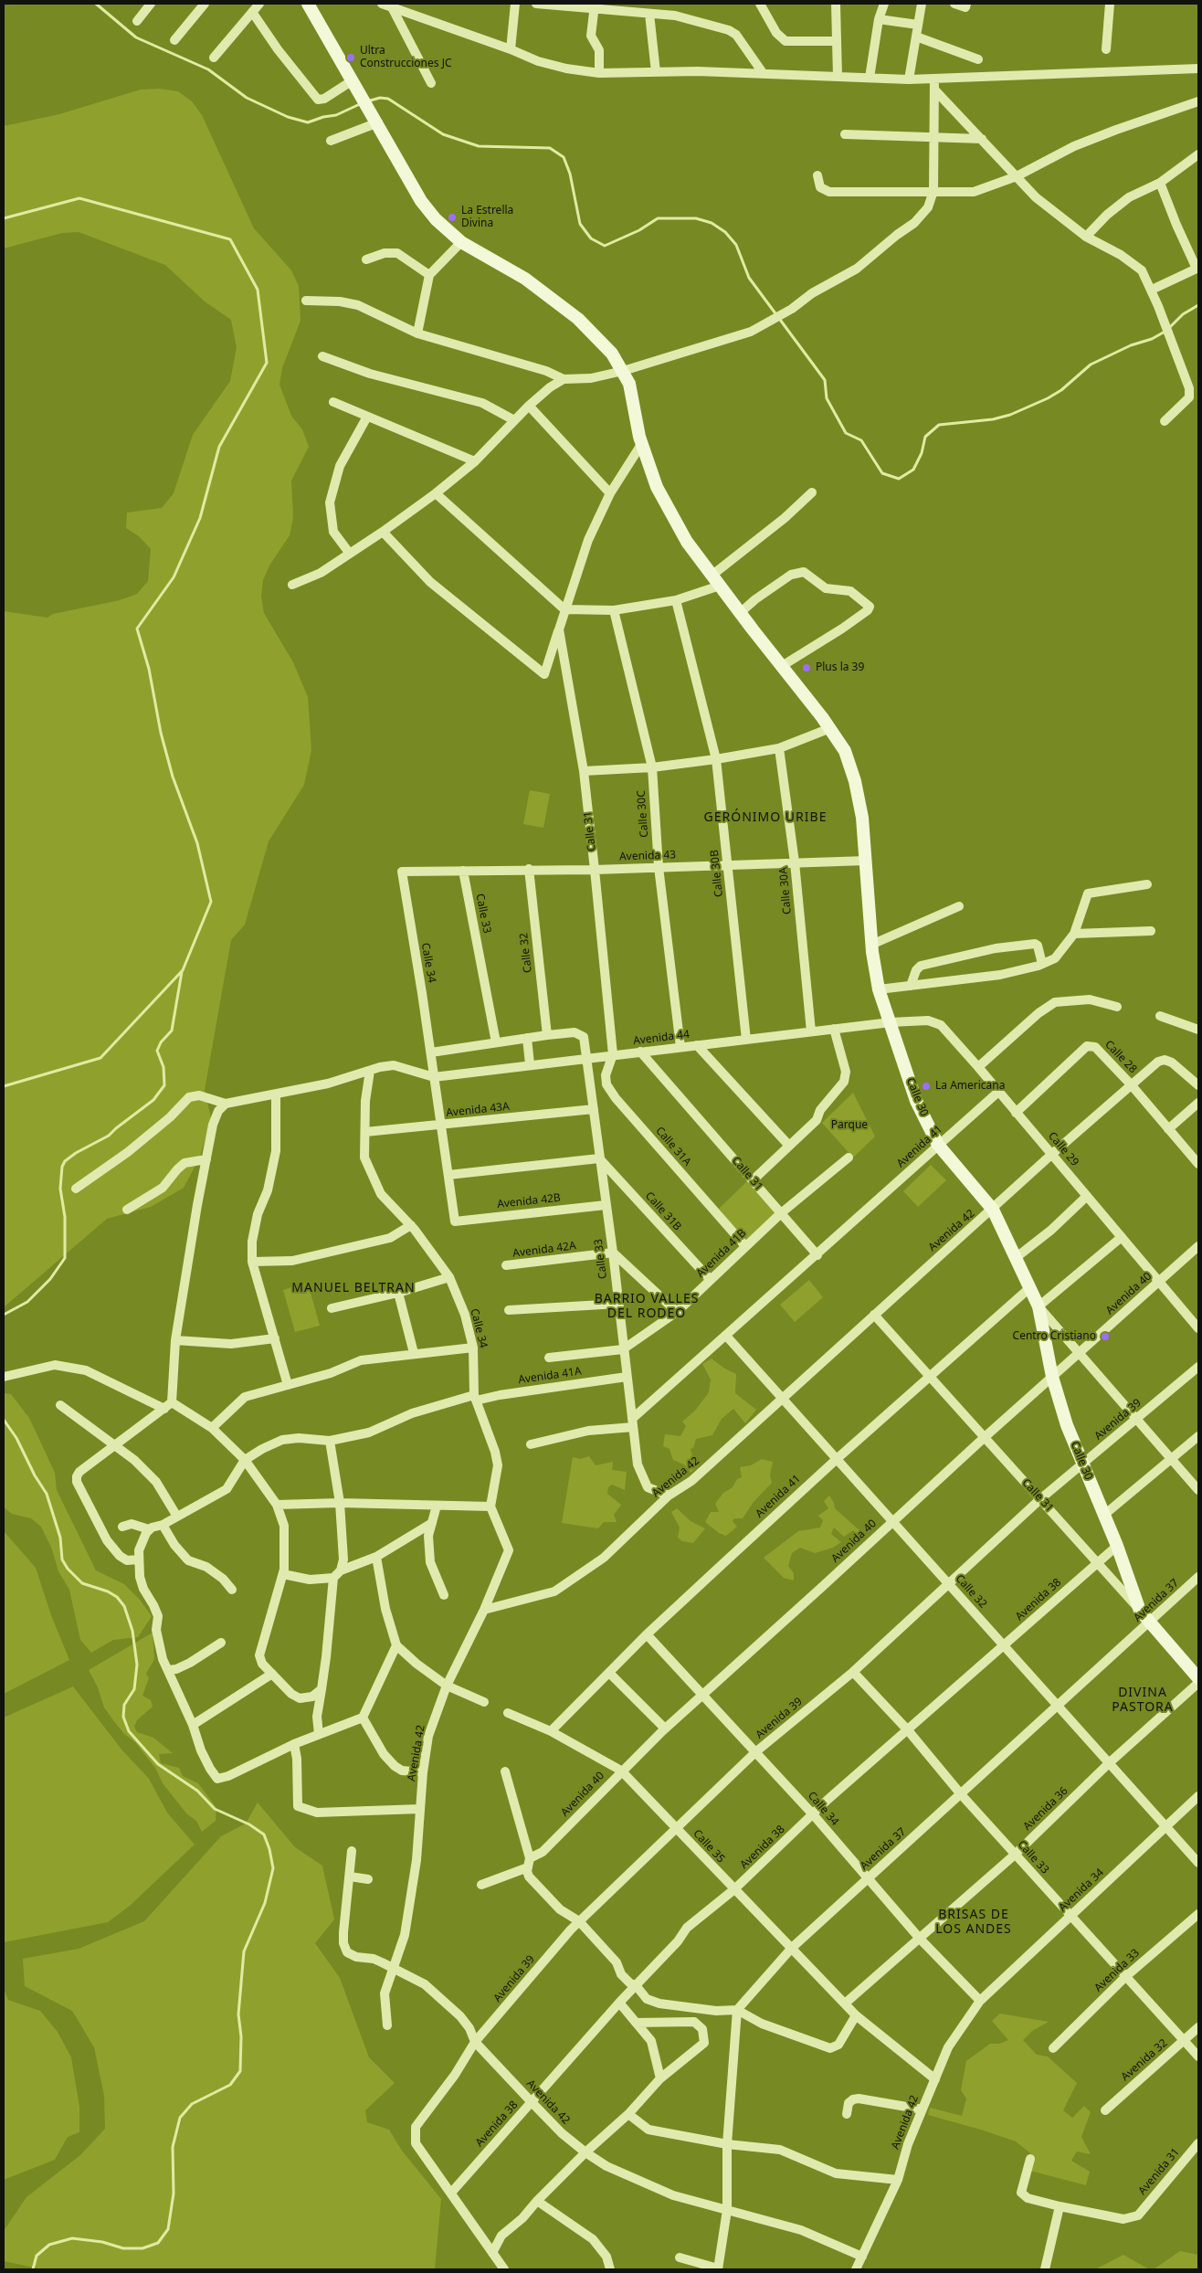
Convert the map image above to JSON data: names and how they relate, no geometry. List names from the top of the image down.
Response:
{
  "streets": {
    "main road": ["Calle 31", "Calle 30"],
    "street": [
      "Calle 30C",
      "Avenida 43",
      "Calle 30B",
      "Calle 30A",
      "Calle 33",
      "Calle 32",
      "Calle 34",
      "Avenida 44",
      "Calle 28",
      "Avenida 43A",
      "Calle 31A",
      "Avenida 41",
      "Calle 29",
      "Avenida 42B",
      "Calle 31B",
      "Avenida 42",
      "Avenida 42A",
      "Avenida 41B",
      "Avenida 40",
      "Avenida 41A",
      "Avenida 39",
      "Avenida 38",
      "Avenida 37",
      "Avenida 36",
      "Calle 35",
      "Avenida 34",
      "Avenida 33",
      "Avenida 32",
      "Avenida 31"
    ]
  },
  "crossings": [
    ["Calle 30C", "Avenida 43"],
    ["Calle 30C", "Avenida 44"],
    ["Calle 31", "Avenida 43"],
    ["Calle 31", "Avenida 44"],
    ["Calle 31", "Calle 30"],
    ["Calle 31", "Calle 31A"],
    ["Calle 31", "Avenida 41"],
    ["Calle 31", "Avenida 42"],
    ["Calle 31", "Avenida 41B"],
    ["Calle 31", "Avenida 40"],
    ["Calle 31", "Avenida 39"],
    ["Calle 31", "Avenida 38"],
    ["Calle 31", "Avenida 37"],
    ["Avenida 43", "Calle 30B"],
    ["Avenida 43", "Calle 30A"],
    ["Avenida 43", "Calle 33"],
    ["Avenida 43", "Calle 32"],
    ["Avenida 43", "Calle 34"],
    ["Avenida 43", "Calle 30"],
    ["Calle 30B", "Avenida 44"],
    ["Calle 30A", "Avenida 44"],
    ["Calle 33", "Calle 32"],
    ["Calle 33", "Avenida 44"],
    ["Calle 33", "Avenida 43A"],
    ["Calle 33", "Avenida 41"],
    ["Calle 33", "Avenida 42B"],
    ["Calle 33", "Calle 31B"],
    ["Calle 33", "Avenida 42"],
    ["Calle 33", "Avenida 42A"],
    ["Calle 33", "Avenida 41B"],
    ["Calle 33", "Avenida 41A"],
    ["Calle 33", "Avenida 39"],
    ["Calle 33", "Avenida 38"],
    ["Calle 33", "Avenida 37"],
    ["Calle 33", "Avenida 36"],
    ["Calle 33", "Avenida 34"],
    ["Calle 33", "Avenida 33"],
    ["Calle 33", "Avenida 32"],
    ["Calle 32", "Avenida 41"],
    ["Calle 32", "Avenida 42"],
    ["Calle 32", "Avenida 40"],
    ["Calle 32", "Avenida 39"],
    ["Calle 32", "Avenida 38"],
    ["Calle 32", "Avenida 37"],
    ["Calle 32", "Avenida 36"],
    ["Calle 32", "Avenida 34"],
    ["Calle 34", "Avenida 44"],
    ["Calle 34", "Avenida 43A"],
    ["Calle 34", "Avenida 41"],
    ["Calle 34", "Avenida 42B"],
    ["Calle 34", "Avenida 42"],
    ["Calle 34", "Avenida 40"],
    ["Calle 34", "Avenida 41A"],
    ["Calle 34", "Avenida 39"],
    ["Calle 34", "Avenida 38"],
    ["Calle 34", "Avenida 37"],
    ["Calle 34", "Avenida 36"],
    ["Calle 34", "Avenida 34"],
    ["Avenida 44", "Calle 30"],
    ["Avenida 44", "Calle 31A"],
    ["Avenida 44", "Calle 29"],
    ["Calle 28", "Calle 29"],
    ["Calle 30", "Avenida 41"],
    ["Calle 30", "Calle 29"],
    ["Calle 30", "Avenida 42"],
    ["Calle 30", "Avenida 40"],
    ["Calle 30", "Avenida 39"],
    ["Calle 30", "Avenida 38"],
    ["Calle 31A", "Avenida 41B"],
    ["Avenida 41", "Calle 29"],
    ["Avenida 41", "Calle 35"],
    ["Calle 29", "Avenida 40"],
    ["Calle 31B", "Avenida 41B"],
    ["Avenida 42", "Avenida 39"],
    ["Avenida 42", "Avenida 38"],
    ["Avenida 42", "Calle 35"],
    ["Avenida 42", "Avenida 34"],
    ["Avenida 40", "Calle 35"],
    ["Avenida 39", "Avenida 38"],
    ["Avenida 39", "Calle 35"],
    ["Avenida 38", "Calle 35"],
    ["Avenida 37", "Calle 35"],
    ["Avenida 36", "Calle 35"]
  ],
  "districts": [
    "GERÓNIMO URIBE",
    "MANUEL BELTRAN",
    "BARRIO VALLES DEL RODEO",
    "DIVINA PASTORA",
    "BRISAS DE LOS ANDES"
  ],
  "parks": ["Parque"],
  "places": [
    "Ultra Construcciones JC",
    "La Estrella Divina",
    "Plus la 39",
    "La Americana",
    "Centro Cristiano"
  ]
}
